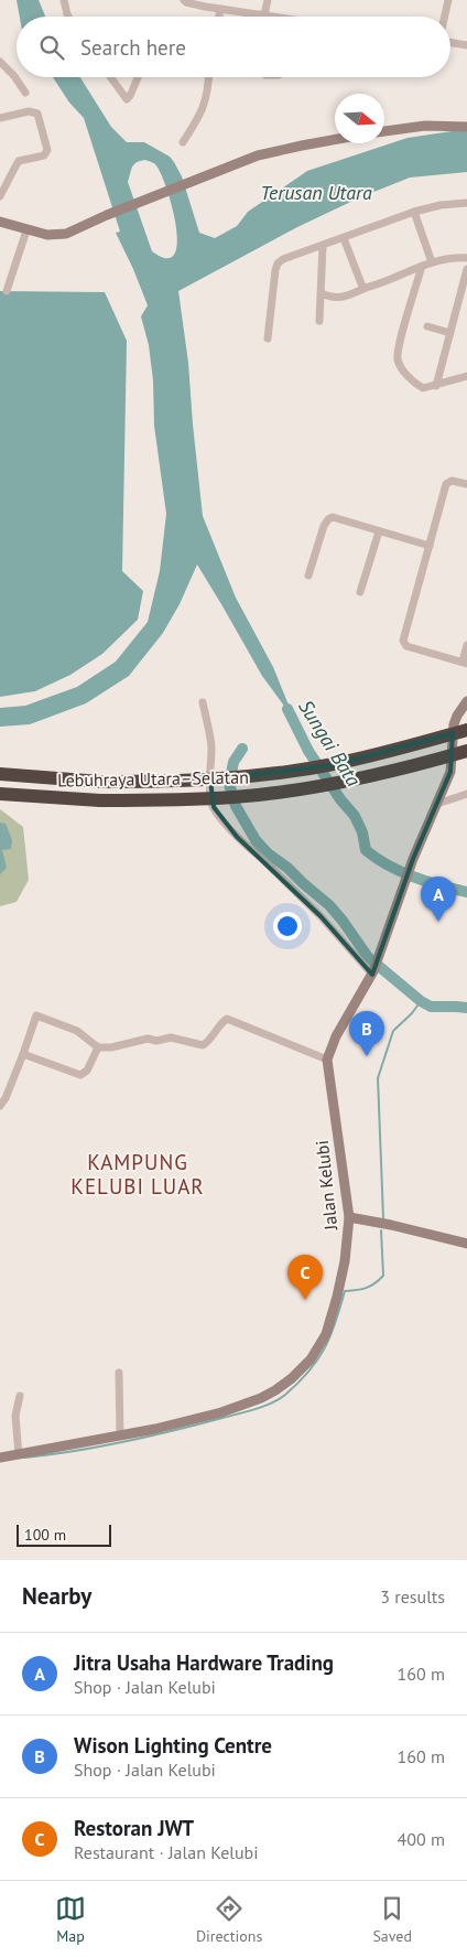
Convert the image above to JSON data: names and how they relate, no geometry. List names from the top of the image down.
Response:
{
  "streets": {
    "highway": ["Lebuhraya Utara–Selatan"],
    "main road": ["Jalan Kelubi"]
  },
  "districts": ["KAMPUNG KELUBI LUAR"],
  "water": ["Terusan Utara", "Sungai Bata"],
  "scale_bar": "100 m",
  "north": "right",
  "page": {
    "search": "Search here",
    "pins": ["A", "B", "C"],
    "scale": "100 m",
    "heading": ["Nearby", "3 results"],
    "list": [
      {
        "mark": "A",
        "name": "Jitra Usaha Hardware Trading",
        "note": "Shop · Jalan Kelubi",
        "value": "160 m"
      },
      {
        "mark": "B",
        "name": "Wison Lighting Centre",
        "note": "Shop · Jalan Kelubi",
        "value": "160 m"
      },
      {
        "mark": "C",
        "name": "Restoran JWT",
        "note": "Restaurant · Jalan Kelubi",
        "value": "400 m"
      }
    ],
    "nav": ["Map", "Directions", "Saved"]
  }
}
